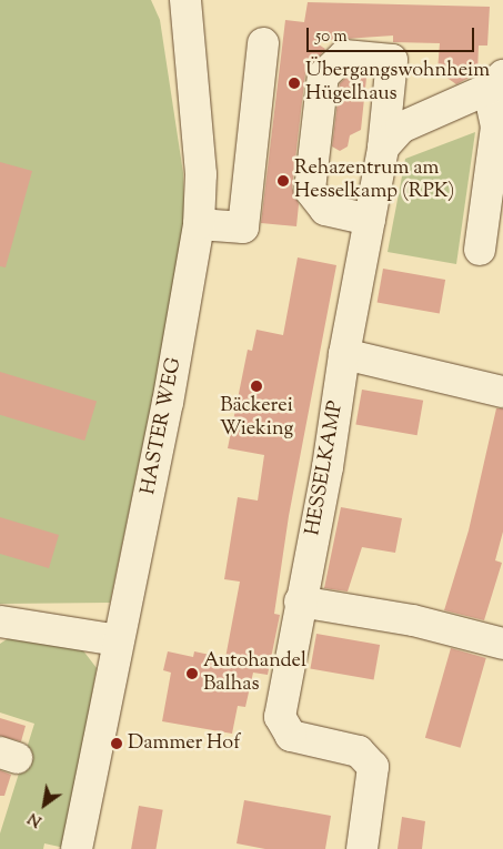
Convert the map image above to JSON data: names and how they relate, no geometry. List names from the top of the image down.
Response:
{
  "streets": {
    "street": ["HASTER WEG", "HESSELKAMP"]
  },
  "places": [
    "Übergangswohnheim Hügelhaus",
    "Rehazentrum am Hesselkamp (RPK)",
    "Bäckerei Wieking",
    "Autohandel Balhas",
    "Dammer Hof"
  ],
  "scale_bar": "50 m",
  "north": "bottom left"
}
